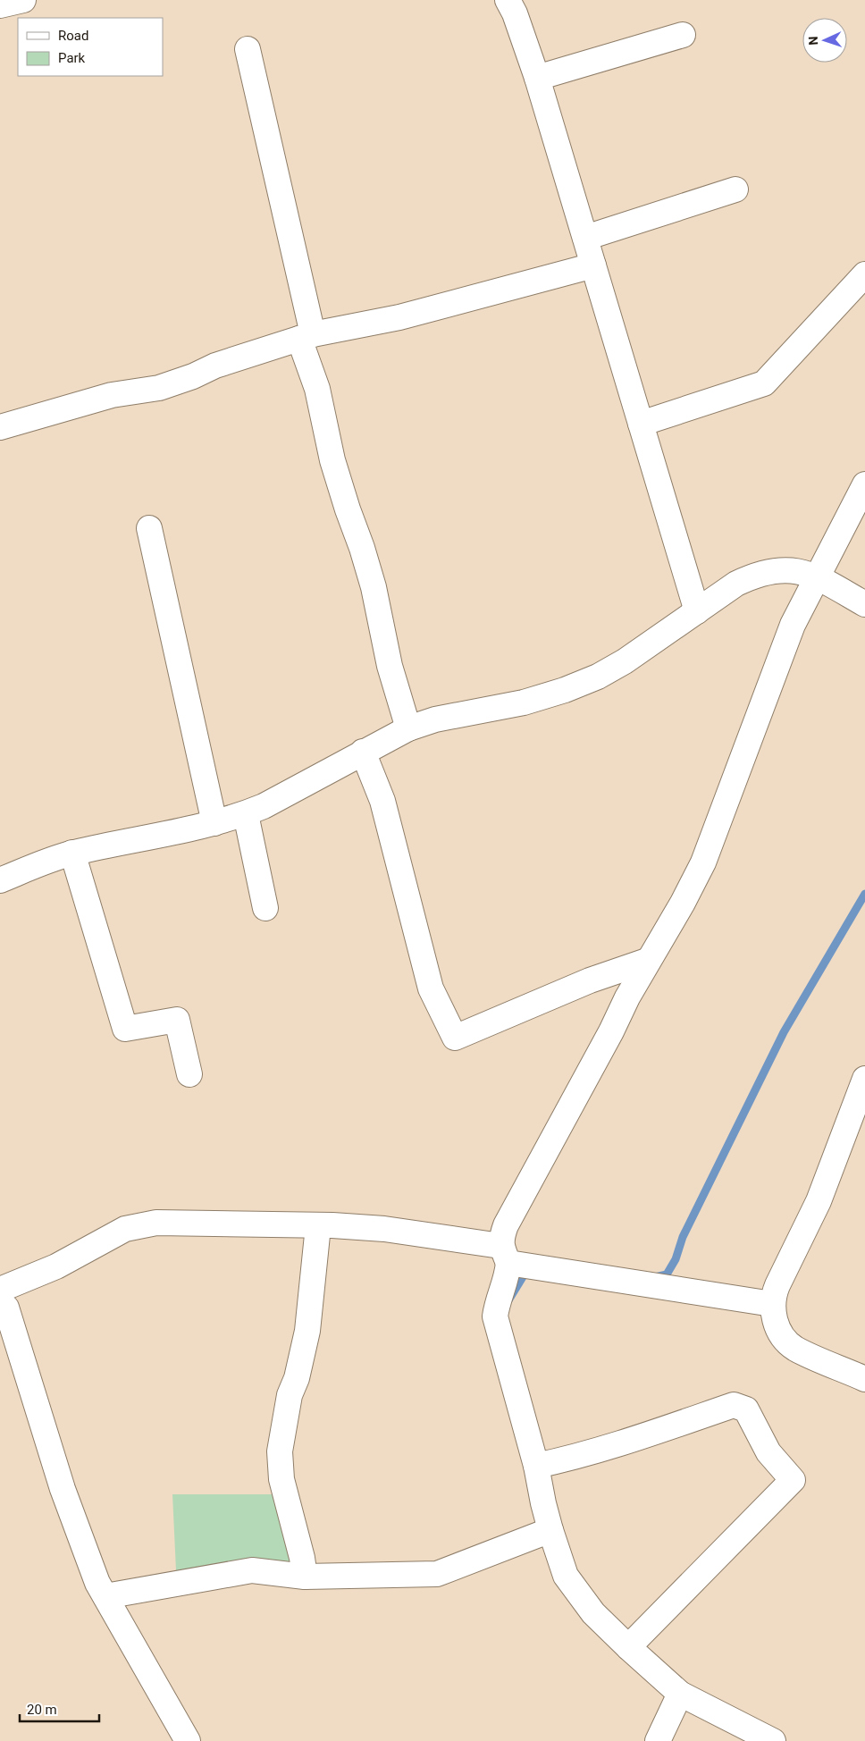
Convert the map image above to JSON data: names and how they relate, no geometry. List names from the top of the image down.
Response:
{
  "legend": ["Road", "Park"],
  "scale_bar": "20 m",
  "north": "left"
}
